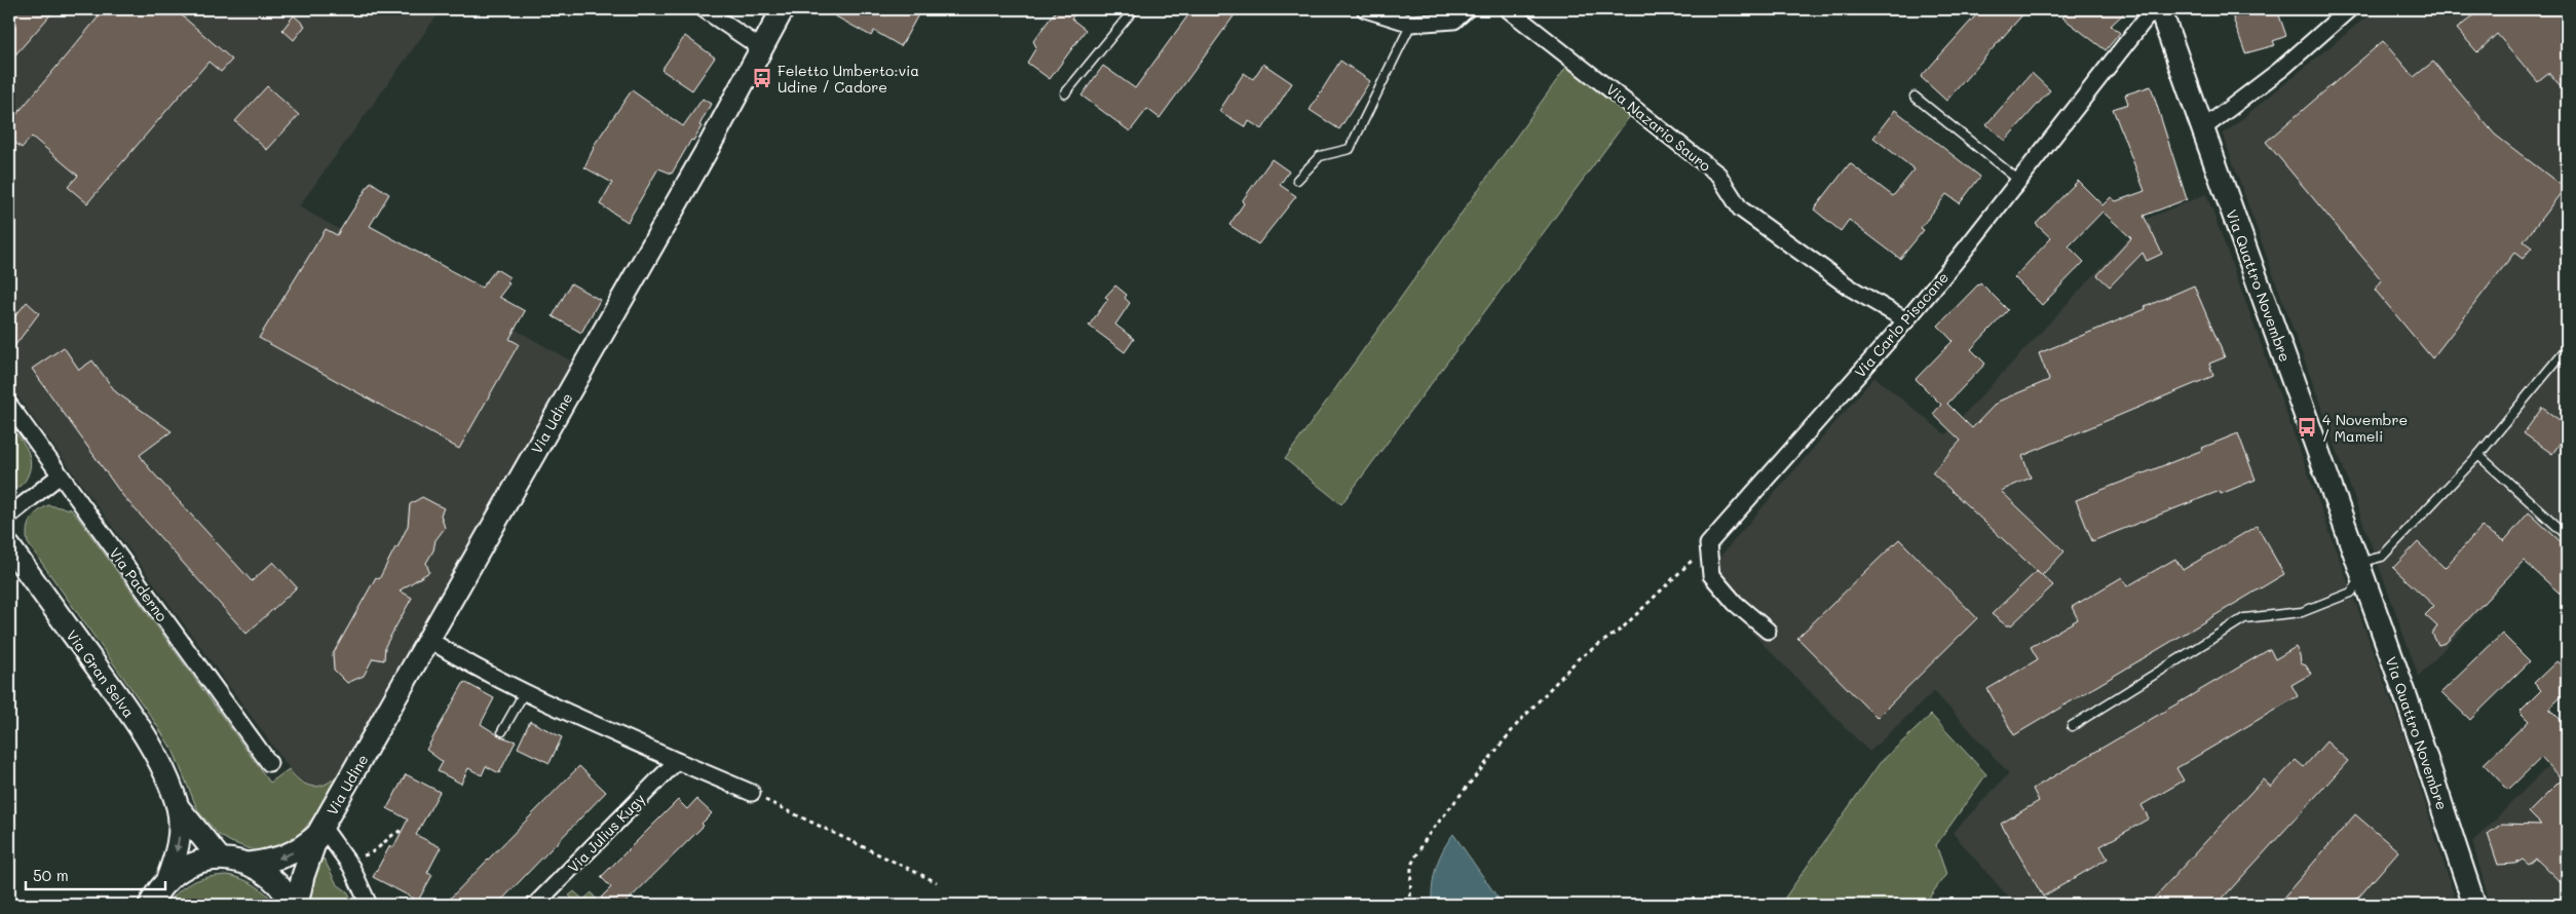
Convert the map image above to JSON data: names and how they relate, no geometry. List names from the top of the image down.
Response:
{
  "streets": {
    "street": [
      "Via Nazario Sauro",
      "Via Quattro Novembre",
      "Via Carlo Pisacane",
      "Via Udine",
      "Via Paderno",
      "Via Gran Selva",
      "Via Julius Kugy"
    ]
  },
  "crossings": [
    ["Via Nazario Sauro", "Via Carlo Pisacane"]
  ],
  "places": {
    "bus stop": ["Feletto Umberto:via Udine / Cadore", "4 Novembre / Mameli"]
  },
  "scale_bar": "50 m"
}
